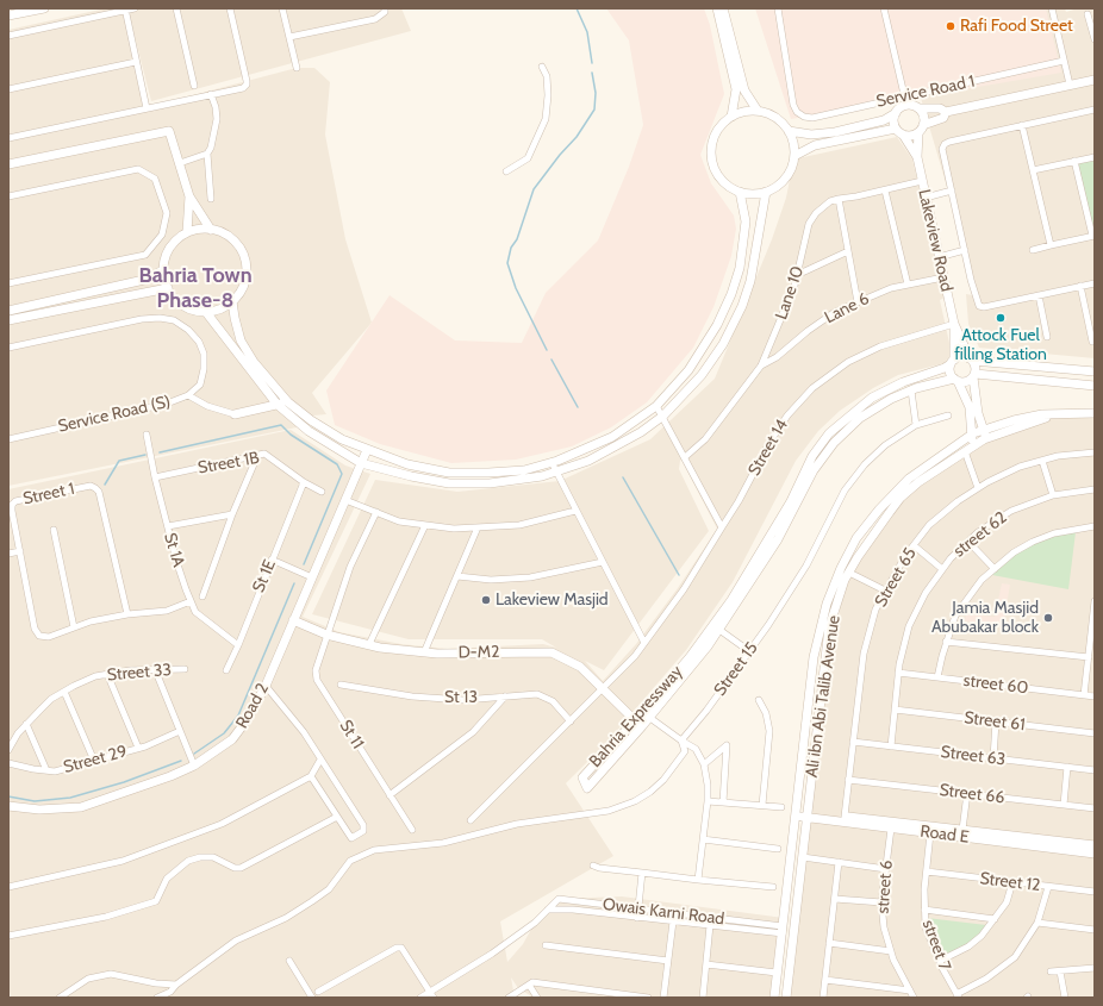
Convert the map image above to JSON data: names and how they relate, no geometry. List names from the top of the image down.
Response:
{
  "streets": {
    "main road": [
      "Lakeview Road",
      "D-M2",
      "Ali ibn Abi Talib Avenue",
      "Road 2",
      "Bahria Expressway",
      "Road E"
    ],
    "street": [
      "Service Road 1",
      "Lane 10",
      "Lane 6",
      "Service Road (S)",
      "Street 14",
      "Street 1B",
      "Street 1",
      "street 62",
      "St 1A",
      "St 1E",
      "Street 65",
      "Street 15",
      "Street 33",
      "street 60",
      "St 13",
      "Street 61",
      "St 11",
      "Street 63",
      "Street 29",
      "Street 66",
      "Street 12",
      "street 6",
      "Owais Karni Road",
      "street 7"
    ]
  },
  "crossings": [
    ["Lakeview Road", "Lane 10"],
    ["Lakeview Road", "Lane 6"],
    ["Lakeview Road", "Street 14"],
    ["Lane 10", "Lane 6"],
    ["Street 14", "D-M2"],
    ["Street 14", "St 13"],
    ["Street 1B", "St 1A"],
    ["Street 1B", "St 1E"],
    ["Street 1", "St 1A"],
    ["street 62", "street 60"],
    ["street 62", "Street 61"],
    ["street 62", "Street 63"],
    ["St 1A", "St 1E"],
    ["Street 65", "Street 63"],
    ["Street 65", "Street 66"],
    ["Street 65", "Road E"],
    ["D-M2", "Road 2"],
    ["D-M2", "Bahria Expressway"],
    ["D-M2", "St 11"],
    ["Ali ibn Abi Talib Avenue", "Road E"],
    ["Ali ibn Abi Talib Avenue", "Owais Karni Road"],
    ["Road E", "street 6"],
    ["Road E", "street 7"],
    ["Street 12", "street 7"]
  ],
  "districts": ["Bahria Town Phase-8"],
  "places": [
    "Rafi Food Street",
    "Attock Fuel filling Station",
    "Lakeview Masjid",
    "Jamia Masjid Abubakar block"
  ]
}
